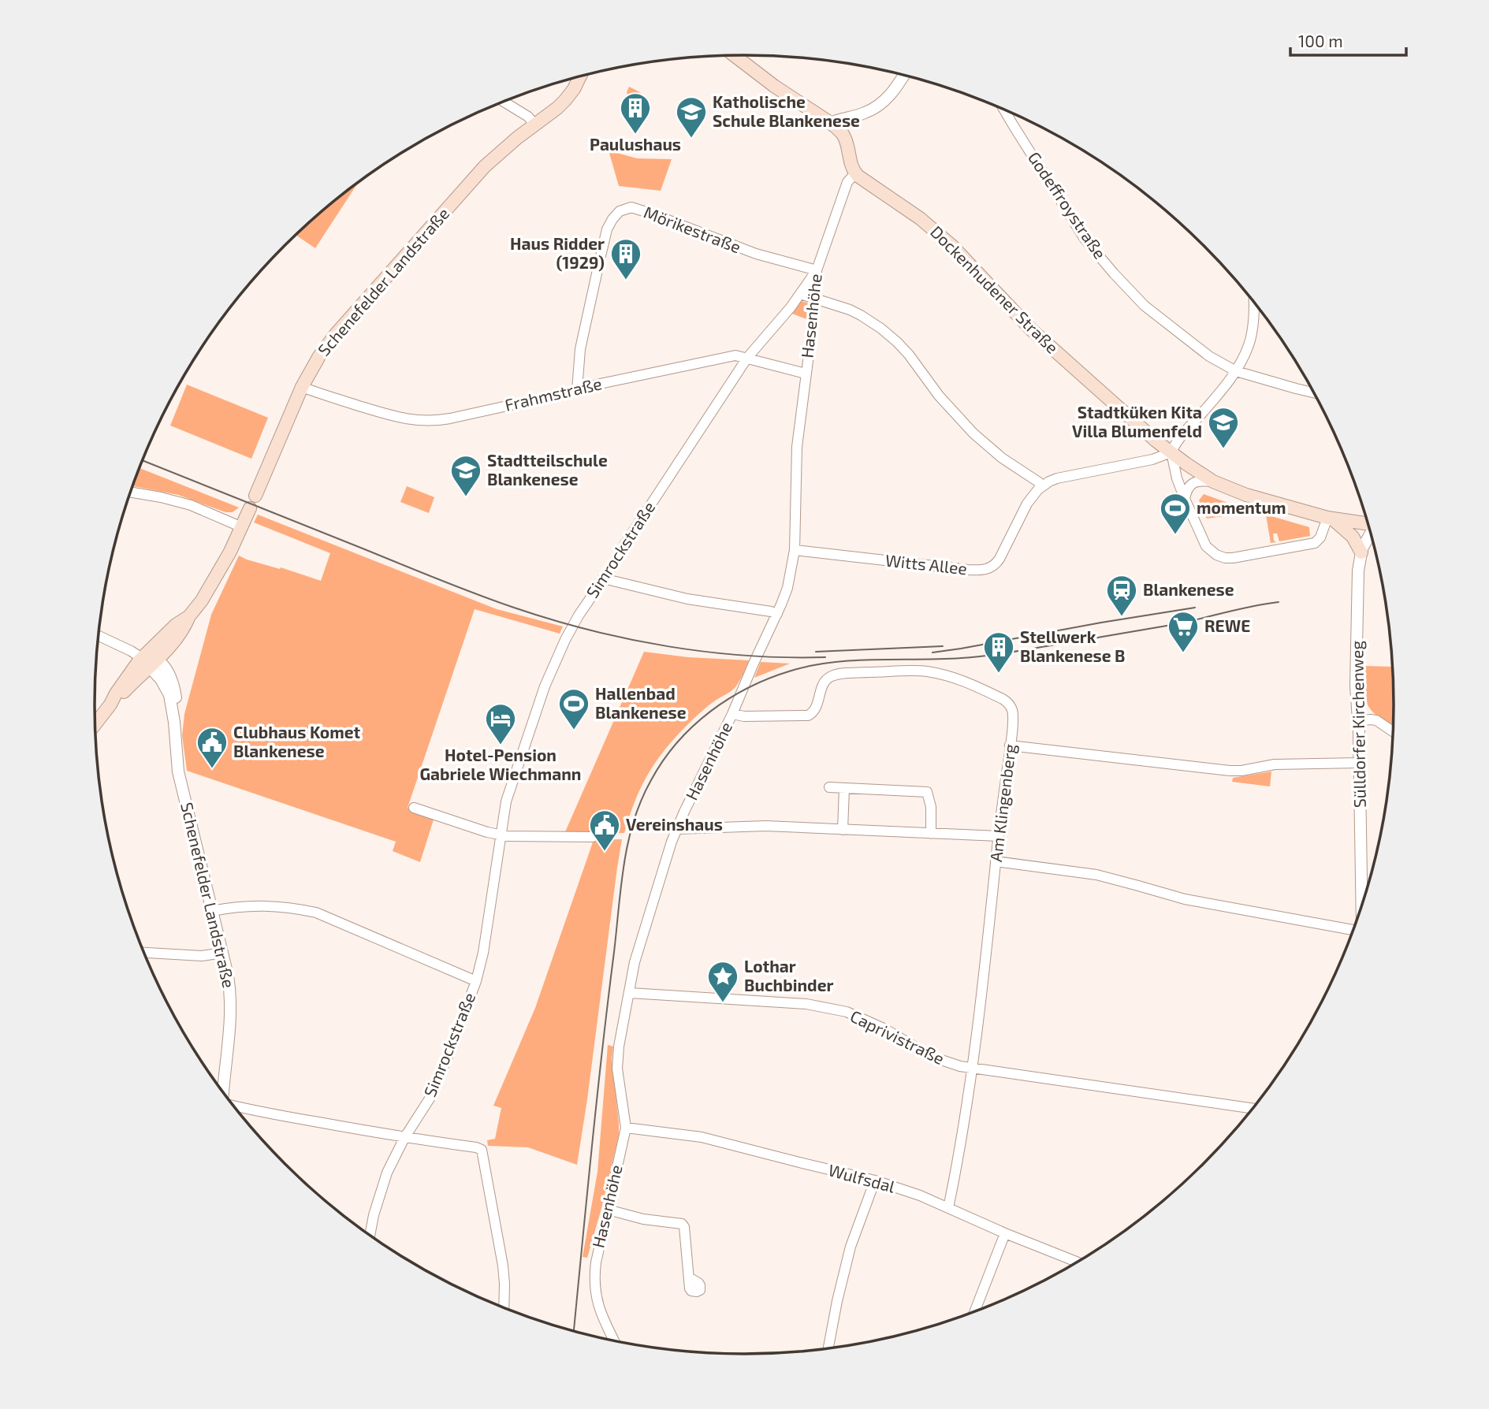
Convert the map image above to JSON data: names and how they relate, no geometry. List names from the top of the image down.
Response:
{
  "streets": {
    "main road": ["Schenefelder Landstraße", "Dockenhudener Straße"],
    "street": [
      "Godeffroystraße",
      "Mörikestraße",
      "Hasenhöhe",
      "Frahmstraße",
      "Simrockstraße",
      "Witts Allee",
      "Sülldorfer Kirchenweg",
      "Am Klingenberg",
      "Caprivistraße",
      "Wulfsdal"
    ]
  },
  "crossings": [
    ["Mörikestraße", "Hasenhöhe"],
    ["Mörikestraße", "Frahmstraße"],
    ["Mörikestraße", "Simrockstraße"],
    ["Schenefelder Landstraße", "Frahmstraße"],
    ["Dockenhudener Straße", "Hasenhöhe"],
    ["Hasenhöhe", "Frahmstraße"],
    ["Hasenhöhe", "Simrockstraße"],
    ["Hasenhöhe", "Witts Allee"],
    ["Hasenhöhe", "Am Klingenberg"],
    ["Hasenhöhe", "Caprivistraße"],
    ["Hasenhöhe", "Wulfsdal"],
    ["Frahmstraße", "Simrockstraße"],
    ["Am Klingenberg", "Caprivistraße"],
    ["Am Klingenberg", "Wulfsdal"]
  ],
  "places": {
    "building": ["Paulushaus", "Haus Ridder (1929)", "Stellwerk Blankenese B"],
    "school or university": ["Katholische Schule Blankenese", "Stadtküken Kita Villa Blumenfeld", "Stadtteilschule Blankenese"],
    "sports": ["momentum", "Hallenbad Blankenese"],
    "station": ["Blankenese"],
    "supermarket": ["REWE"],
    "hotel": ["Hotel-Pension Gabriele Wiechmann"],
    "public building": ["Clubhaus Komet Blankenese", "Vereinshaus"],
    "place": ["Lothar Buchbinder"]
  },
  "scale_bar": "100 m"
}
